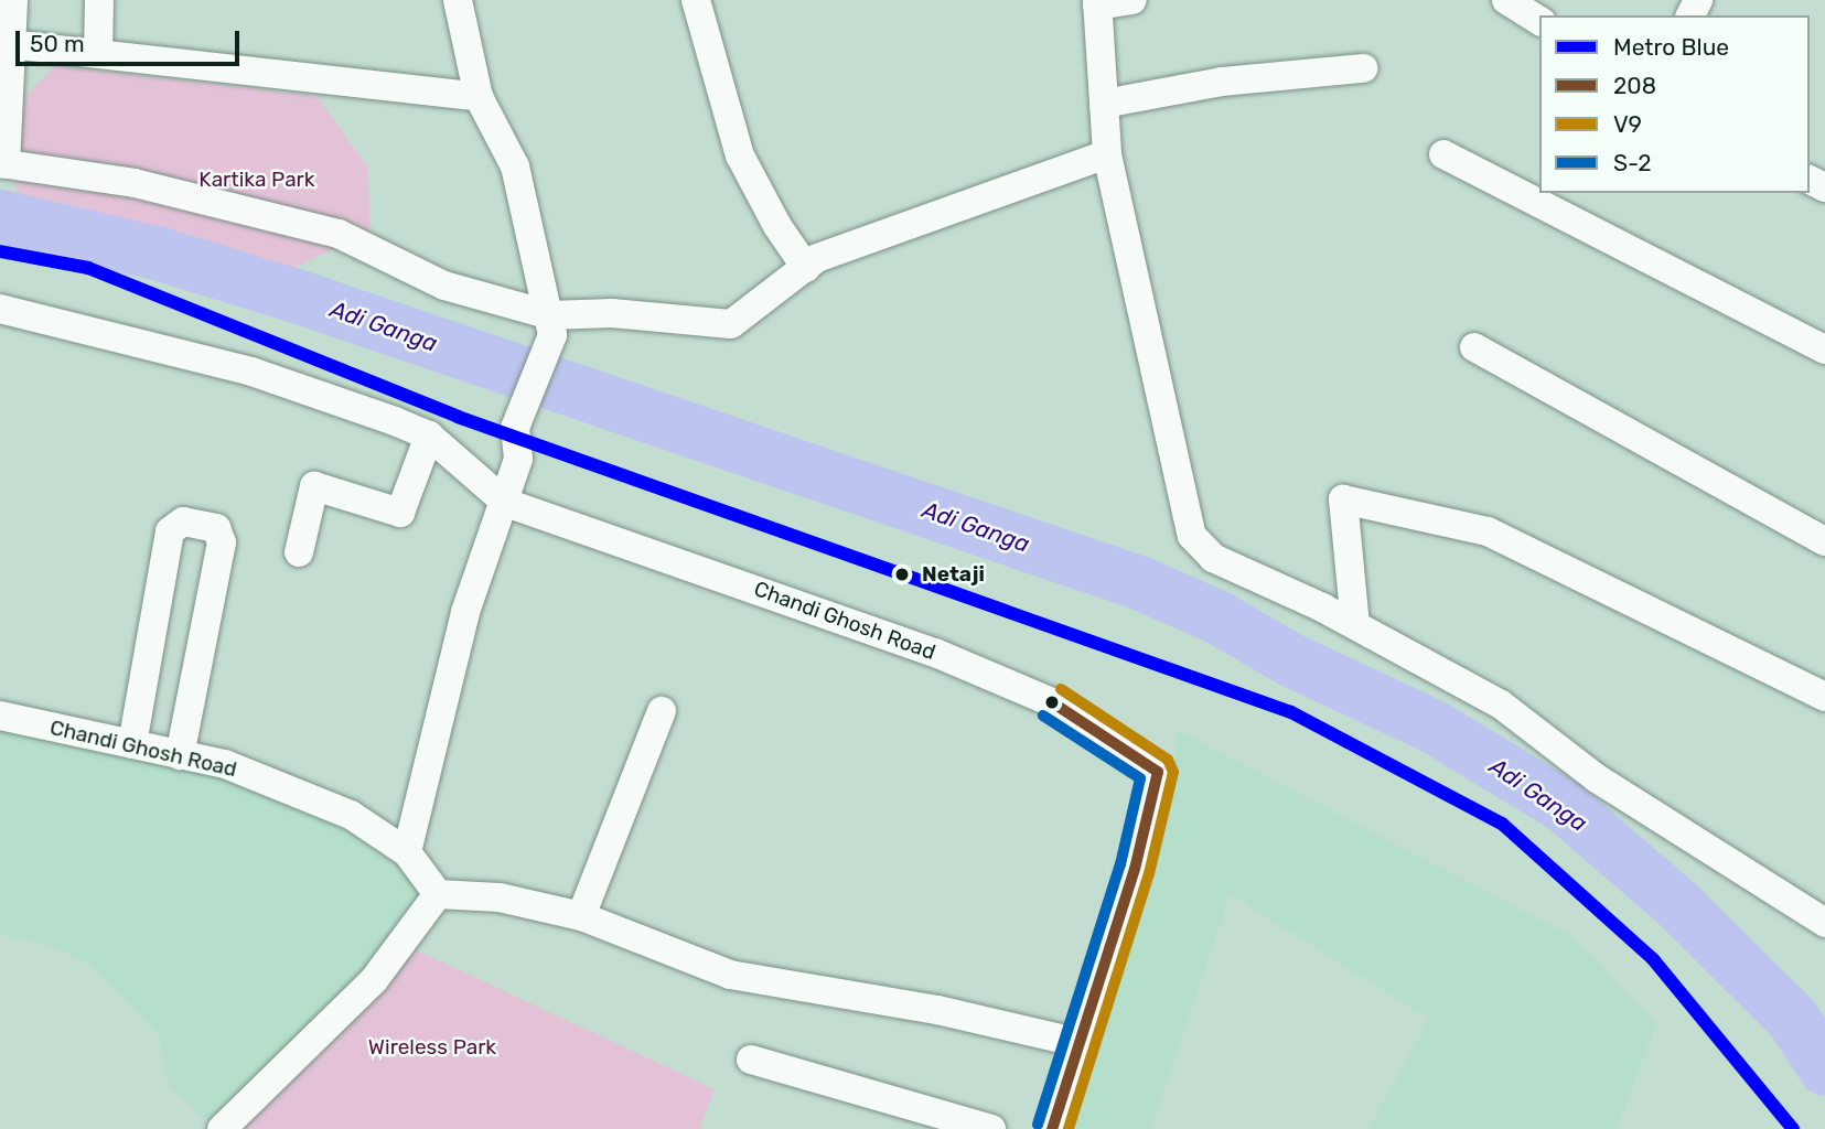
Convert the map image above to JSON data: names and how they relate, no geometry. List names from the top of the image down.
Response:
{
  "streets": {
    "street": ["Chandi Ghosh Road"]
  },
  "water": ["Adi Ganga"],
  "parks": ["Kartika Park", "Wireless Park"],
  "places": ["Netaji"],
  "lines": [
    "metro line Blue",
    "transit line V9",
    "transit line 208",
    "transit line S-2"
  ],
  "legend": [
    "Metro Blue",
    "208",
    "V9",
    "S-2"
  ],
  "scale_bar": "50 m"
}
